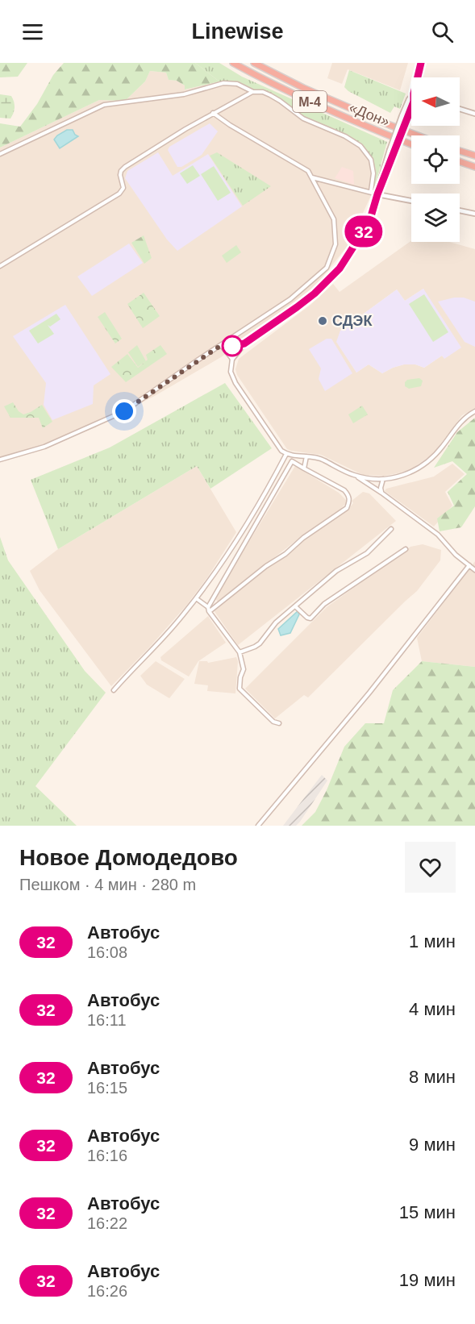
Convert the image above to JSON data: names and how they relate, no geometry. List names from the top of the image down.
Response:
{
  "streets": {
    "highway": ["М-4", "«Дон»"]
  },
  "places": ["СДЭК"],
  "lines": ["bus line 32"],
  "north": "left",
  "page": {
    "header": "Linewise",
    "on_map": "32",
    "heading": ["Новое Домодедово", "Пешком · 4 мин · 280 m"],
    "list": [
      {
        "mark": "32",
        "name": "Автобус",
        "note": "16:08",
        "value": "1 мин"
      },
      {
        "mark": "32",
        "name": "Автобус",
        "note": "16:11",
        "value": "4 мин"
      },
      {
        "mark": "32",
        "name": "Автобус",
        "note": "16:15",
        "value": "8 мин"
      },
      {
        "mark": "32",
        "name": "Автобус",
        "note": "16:16",
        "value": "9 мин"
      },
      {
        "mark": "32",
        "name": "Автобус",
        "note": "16:22",
        "value": "15 мин"
      },
      {
        "mark": "32",
        "name": "Автобус",
        "note": "16:26",
        "value": "19 мин"
      }
    ]
  }
}
